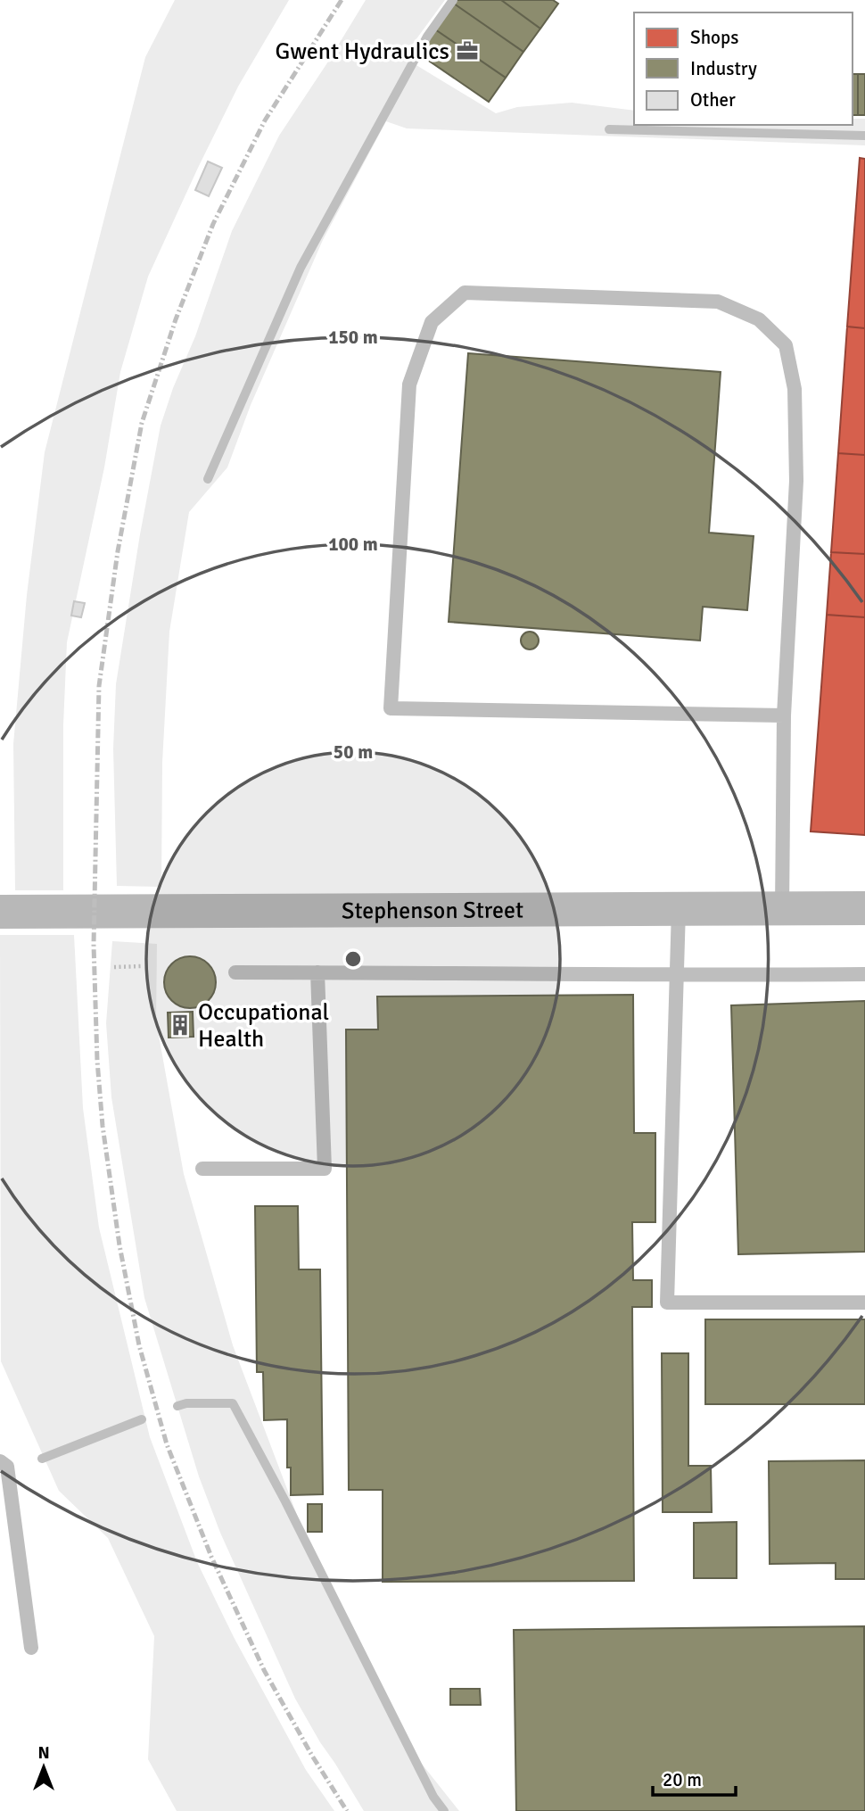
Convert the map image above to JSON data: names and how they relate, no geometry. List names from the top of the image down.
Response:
{
  "streets": {
    "street": ["Stephenson Street"]
  },
  "places": {
    "office": ["Gwent Hydraulics"],
    "building": ["Occupational Health"]
  },
  "legend": ["Shops", "Industry", "Other"],
  "scale_bar": "20 m",
  "north": "top",
  "rings": ["150 m", "100 m", "50 m"]
}
